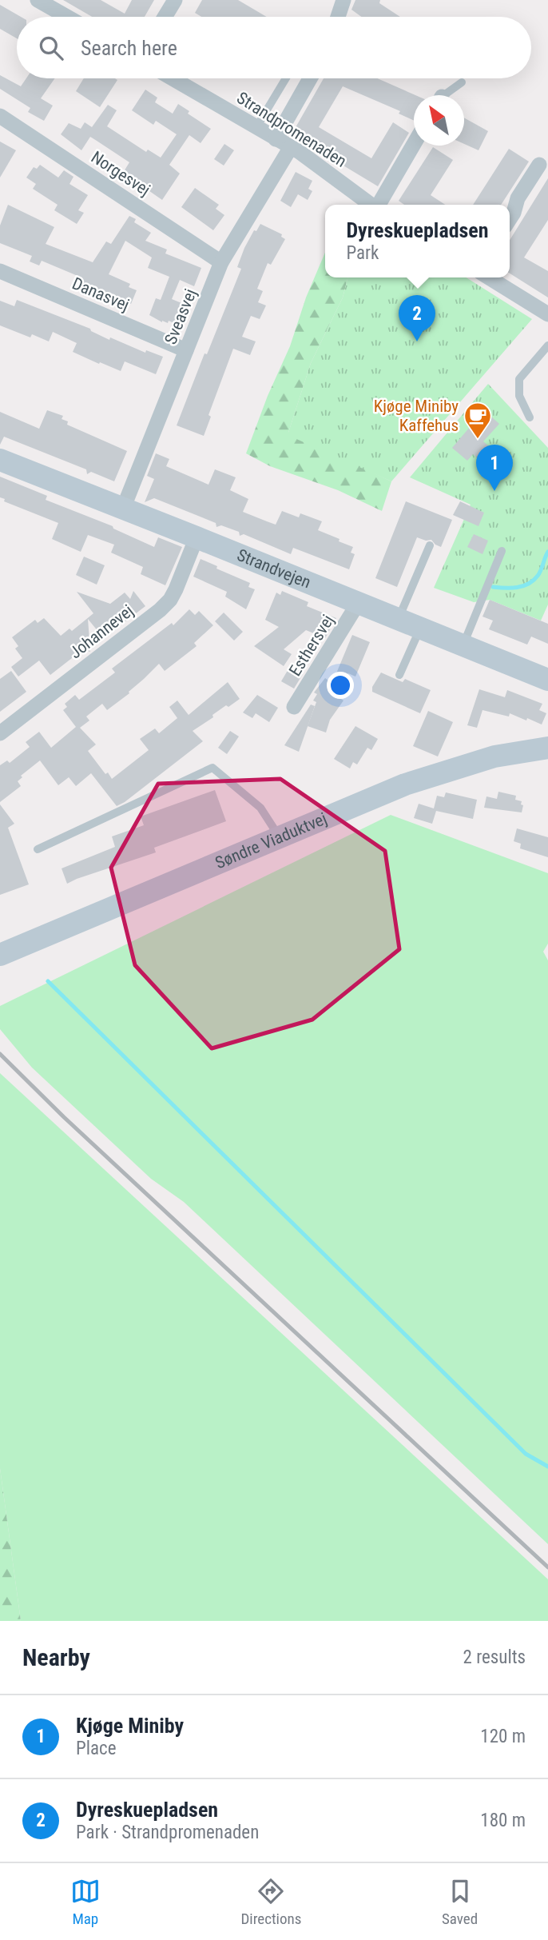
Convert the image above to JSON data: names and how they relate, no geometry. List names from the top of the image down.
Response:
{
  "streets": {
    "street": [
      "Strandpromenaden",
      "Norgesvej",
      "Danasvej",
      "Sveasvej",
      "Strandvejen",
      "Johannevej",
      "Esthersvej",
      "Søndre Viaduktvej"
    ]
  },
  "crossings": [
    ["Strandpromenaden", "Sveasvej"],
    ["Norgesvej", "Sveasvej"],
    ["Danasvej", "Sveasvej"],
    ["Sveasvej", "Strandvejen"],
    ["Strandvejen", "Johannevej"],
    ["Strandvejen", "Esthersvej"]
  ],
  "places": {
    "cafe": ["Kjøge Miniby Kaffehus"]
  },
  "north": "top left",
  "page": {
    "search": "Search here",
    "popup": ["Dyreskuepladsen", "Park"],
    "pins": ["2", "1"],
    "heading": ["Nearby", "2 results"],
    "list": [
      {
        "mark": "1",
        "name": "Kjøge Miniby",
        "note": "Place",
        "value": "120 m"
      },
      {
        "mark": "2",
        "name": "Dyreskuepladsen",
        "note": "Park · Strandpromenaden",
        "value": "180 m"
      }
    ],
    "nav": ["Map", "Directions", "Saved"]
  }
}
